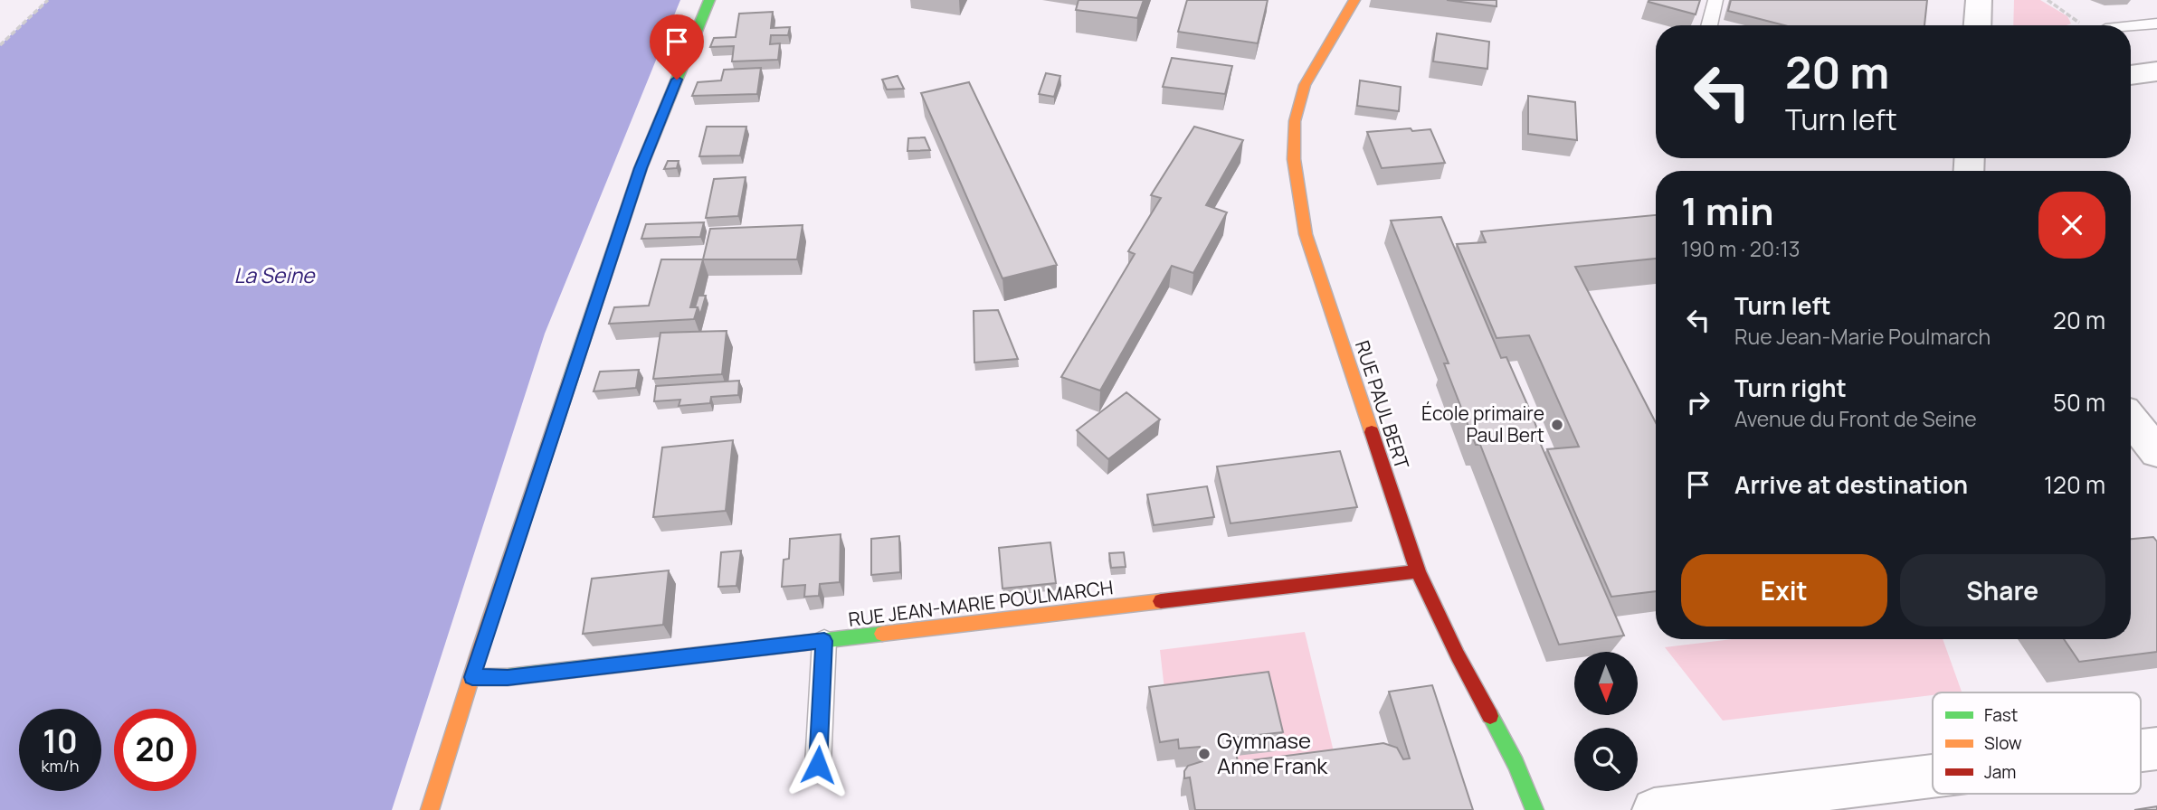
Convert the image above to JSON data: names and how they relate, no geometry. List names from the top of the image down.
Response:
{
  "streets": {
    "street": ["RUE PAUL BERT", "RUE JEAN-MARIE POULMARCH"]
  },
  "crossings": [
    ["RUE PAUL BERT", "RUE JEAN-MARIE POULMARCH"]
  ],
  "water": ["La Seine"],
  "places": ["École primaire Paul Bert", "Gymnase Anne Frank"],
  "legend": ["Fast", "Slow", "Jam"],
  "north": "bottom",
  "page": {
    "turn": ["20 m", "Turn left"],
    "heading": ["1 min", "190 m · 20:13"],
    "list": [
      {
        "name": "Turn left",
        "note": "Rue Jean-Marie Poulmarch",
        "value": "20 m"
      },
      {
        "name": "Turn right",
        "note": "Avenue du Front de Seine",
        "value": "50 m"
      },
      {
        "name": "Arrive at destination",
        "value": "120 m"
      }
    ],
    "buttons": ["Exit", "Share"],
    "speed": "10 km/h",
    "limit": "20"
  }
}
